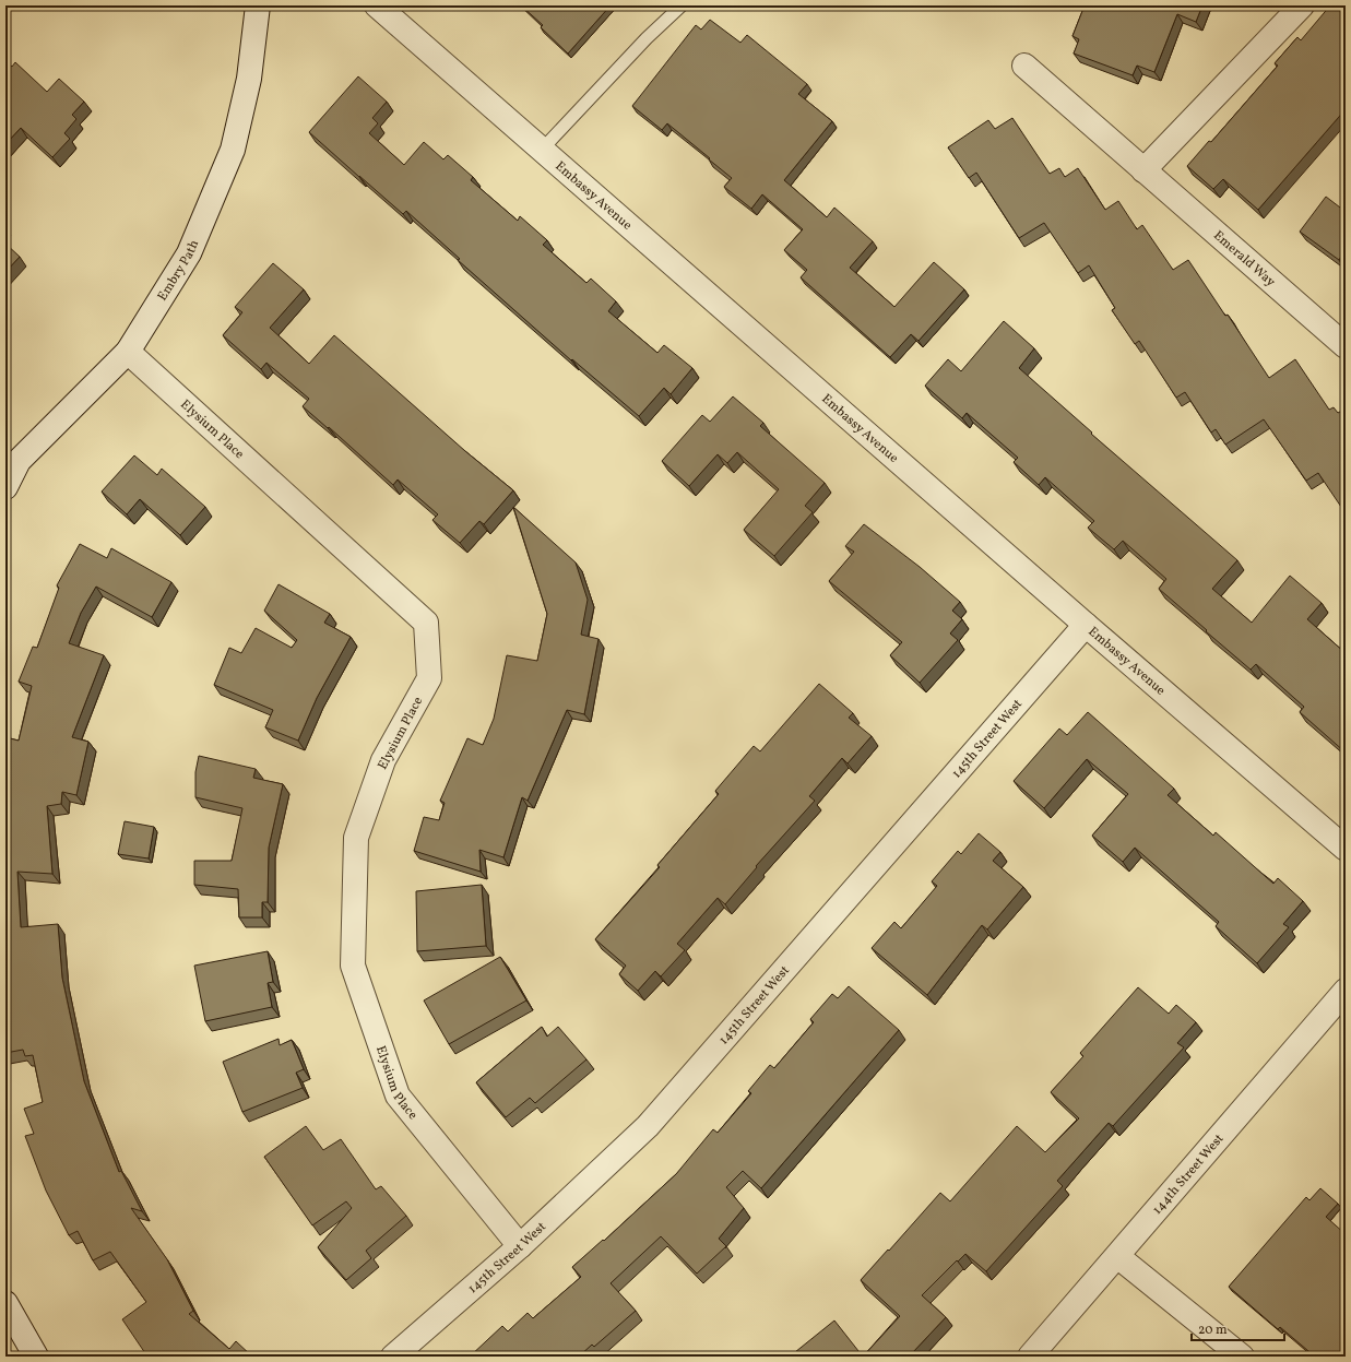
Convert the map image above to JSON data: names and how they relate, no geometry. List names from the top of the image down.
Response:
{
  "streets": {
    "street": [
      "Embassy Avenue",
      "Emerald Way",
      "Embry Path",
      "Elysium Place",
      "145th Street West",
      "144th Street West"
    ]
  },
  "crossings": [
    ["Embassy Avenue", "145th Street West"],
    ["Embry Path", "Elysium Place"],
    ["Elysium Place", "145th Street West"]
  ],
  "scale_bar": "20 m"
}
